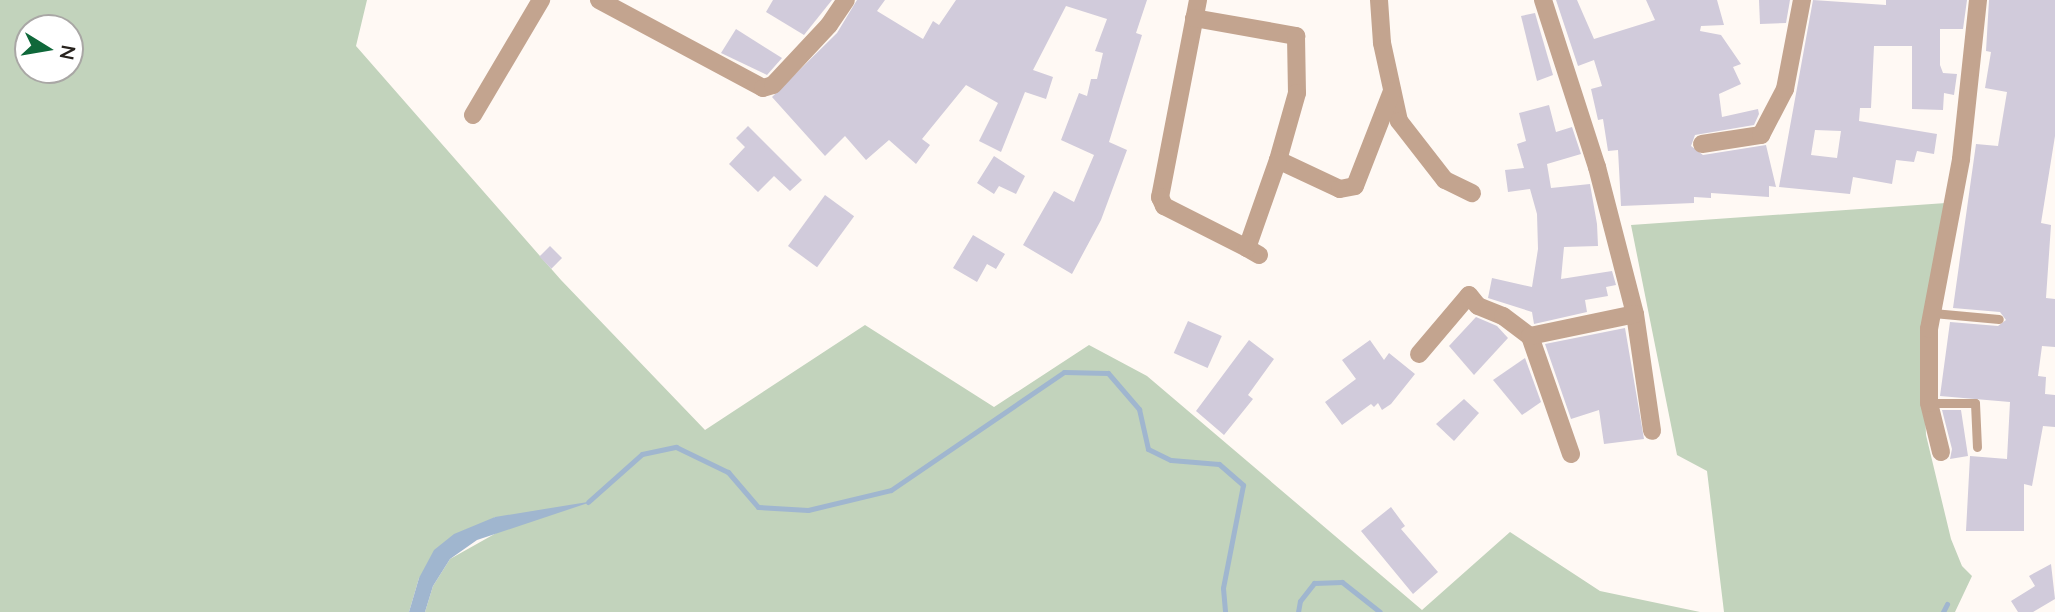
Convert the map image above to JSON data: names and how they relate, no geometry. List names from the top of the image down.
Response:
{
  "north": "right"
}
